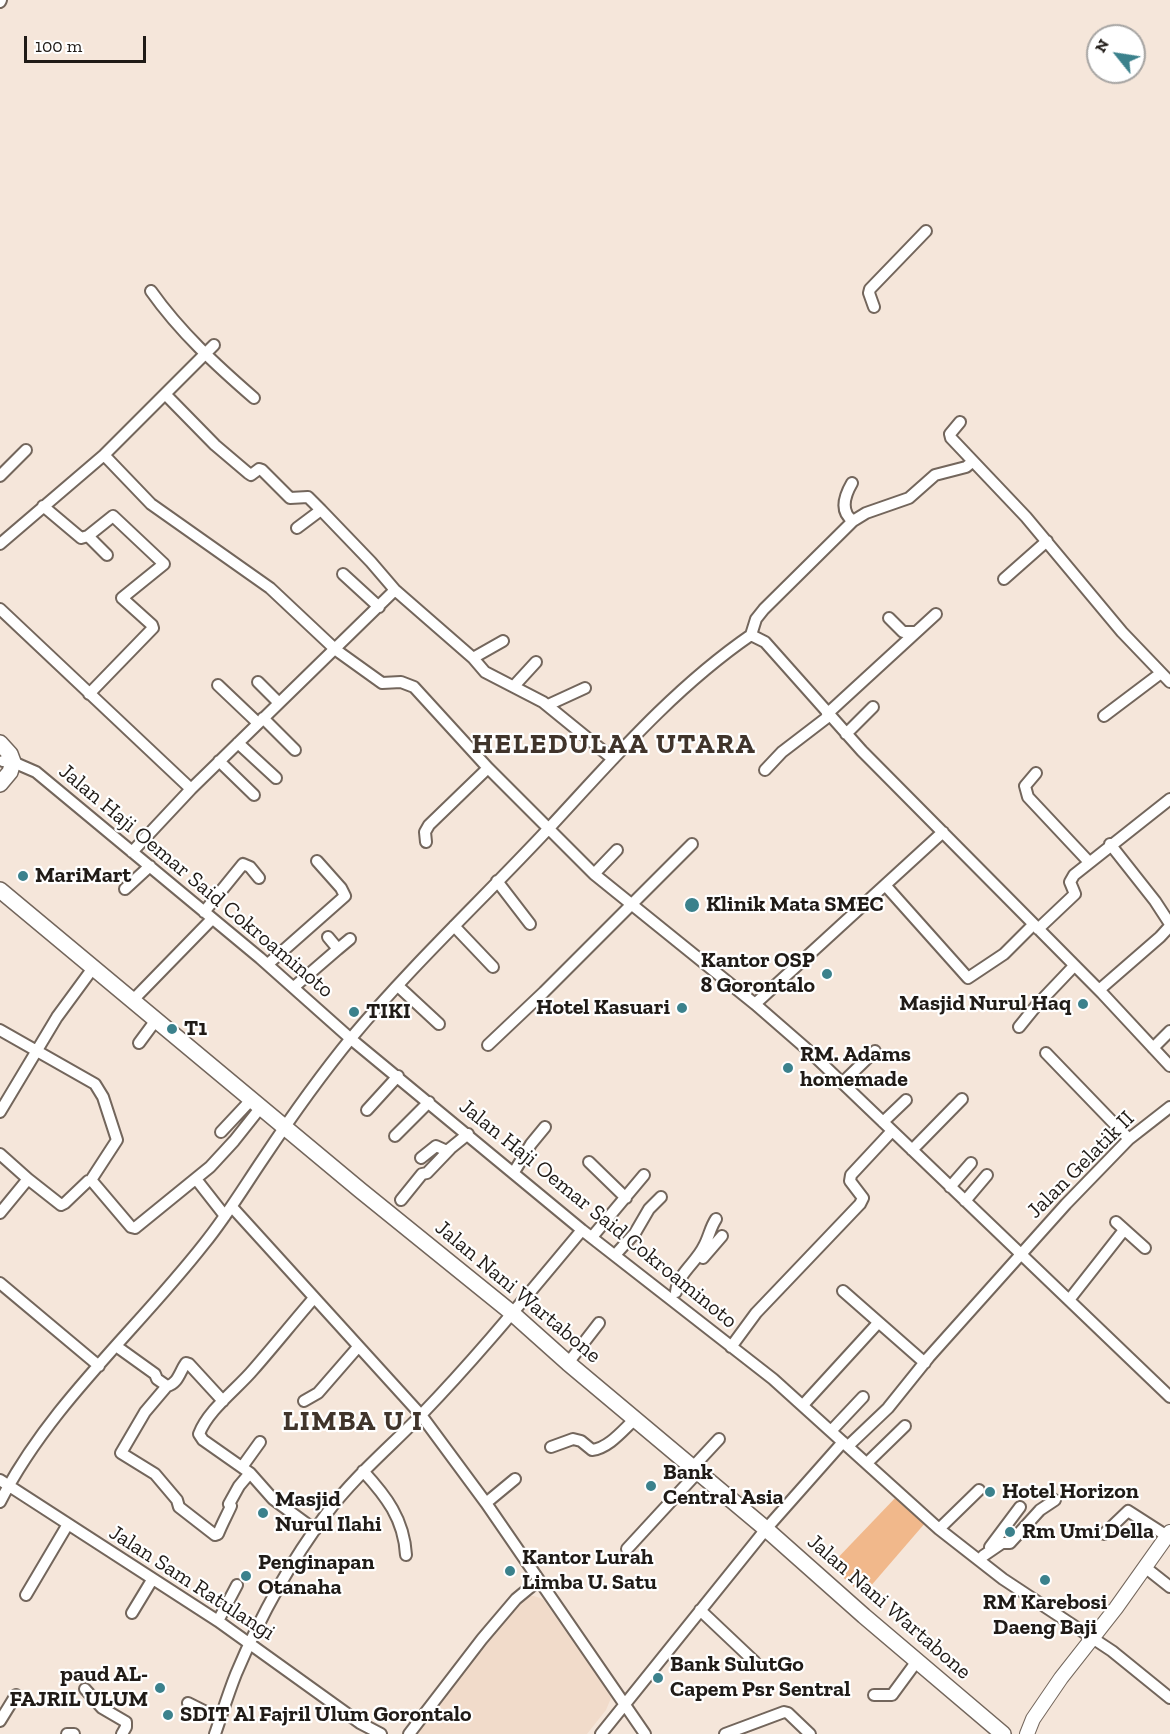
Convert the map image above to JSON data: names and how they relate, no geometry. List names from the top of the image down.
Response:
{
  "streets": {
    "main road": ["Jalan Nani Wartabone"],
    "street": ["Jalan Haji Oemar Said Cokroaminoto", "Jalan Gelatik II", "Jalan Sam Ratulangi"]
  },
  "crossings": [
    ["Jalan Haji Oemar Said Cokroaminoto", "Jalan Gelatik II"],
    ["Jalan Gelatik II", "Jalan Nani Wartabone"]
  ],
  "districts": ["HELEDULAA UTARA", "LIMBA U I"],
  "places": [
    "MariMart",
    "Klinik Mata SMEC",
    "Kantor OSP 8 Gorontalo",
    "Masjid Nurul Haq",
    "Hotel Kasuari",
    "TIKI",
    "T1",
    "RM. Adams homemade",
    "Bank Central Asia",
    "Hotel Horizon",
    "Masjid Nurul Ilahi",
    "Rm Umi Della",
    "Kantor Lurah Limba U. Satu",
    "Penginapan Otanaha",
    "RM Karebosi Daeng Baji",
    "Bank SulutGo Capem Psr Sentral",
    "paud AL- FAJRIL ULUM",
    "SDIT Al Fajril Ulum Gorontalo"
  ],
  "scale_bar": "100 m",
  "north": "top left"
}
